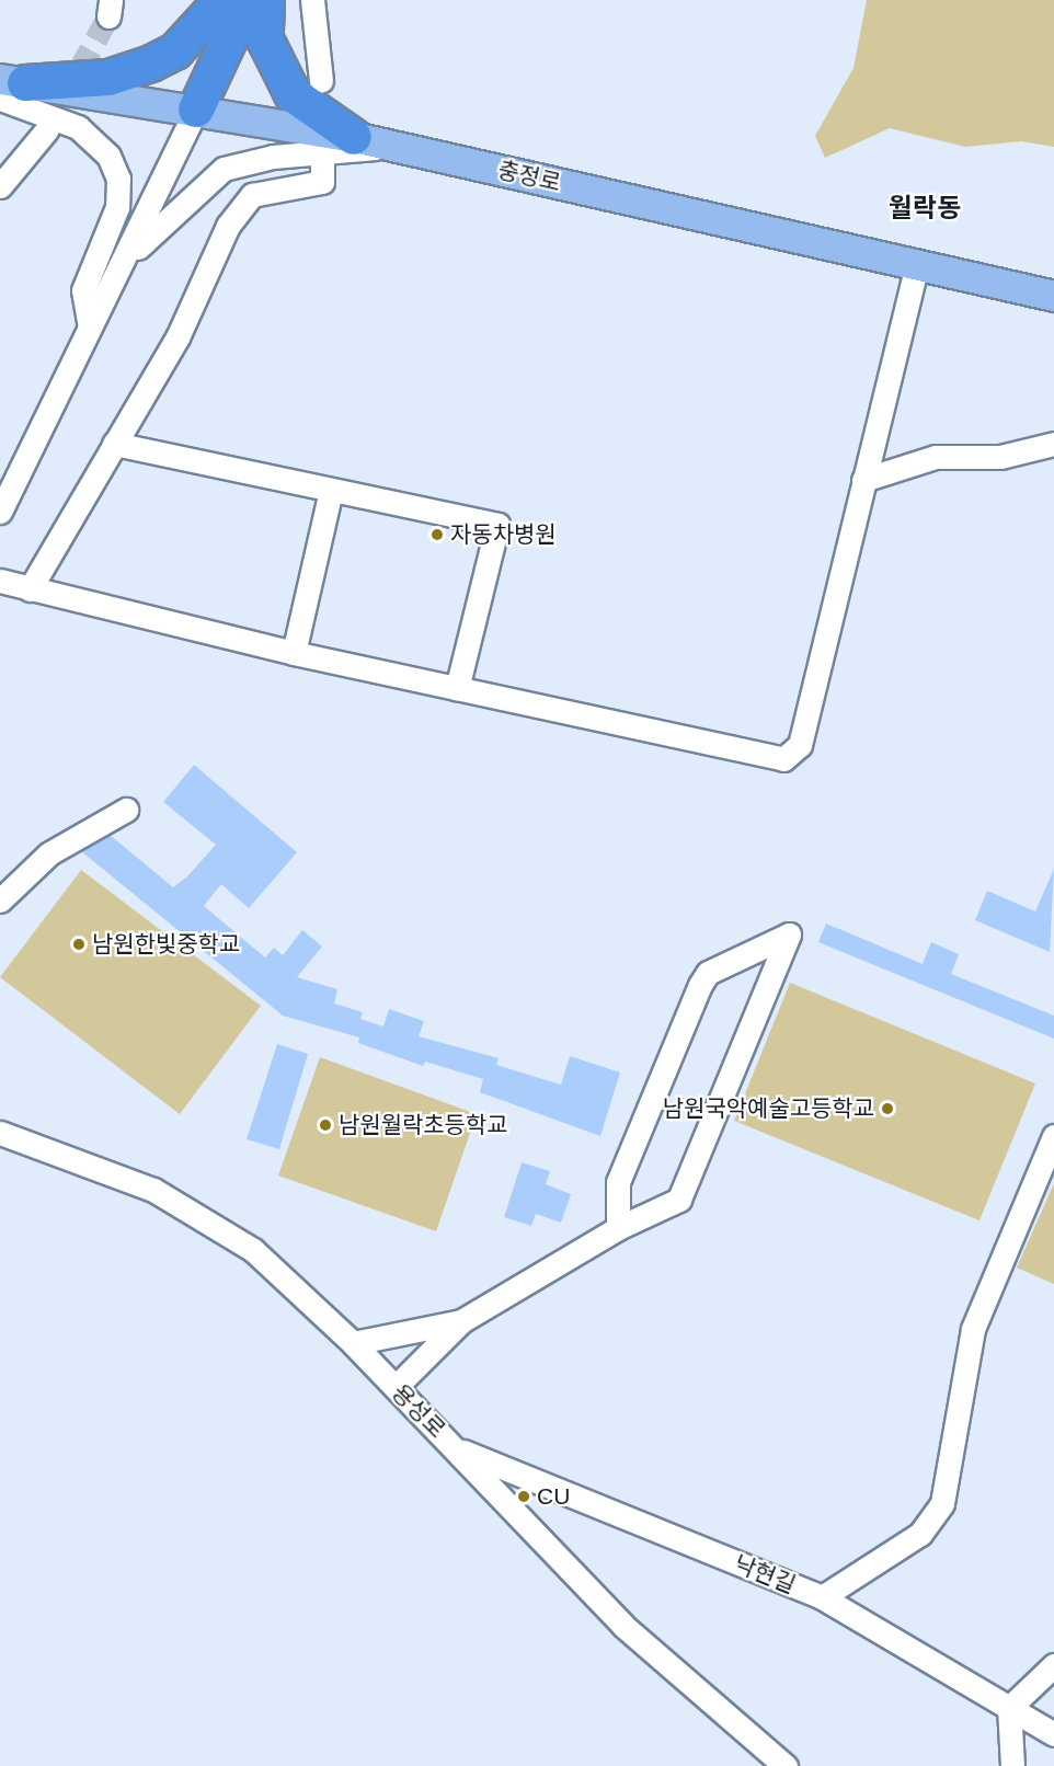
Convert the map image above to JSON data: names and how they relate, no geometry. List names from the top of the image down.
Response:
{
  "streets": {
    "main road": ["충정로"],
    "street": ["용성로", "낙현길"]
  },
  "crossings": [
    ["용성로", "낙현길"]
  ],
  "districts": ["월락동"],
  "places": [
    "자동차병원",
    "남원한빛중학교",
    "남원국악예술고등학교",
    "남원월락초등학교",
    "CU"
  ]
}
